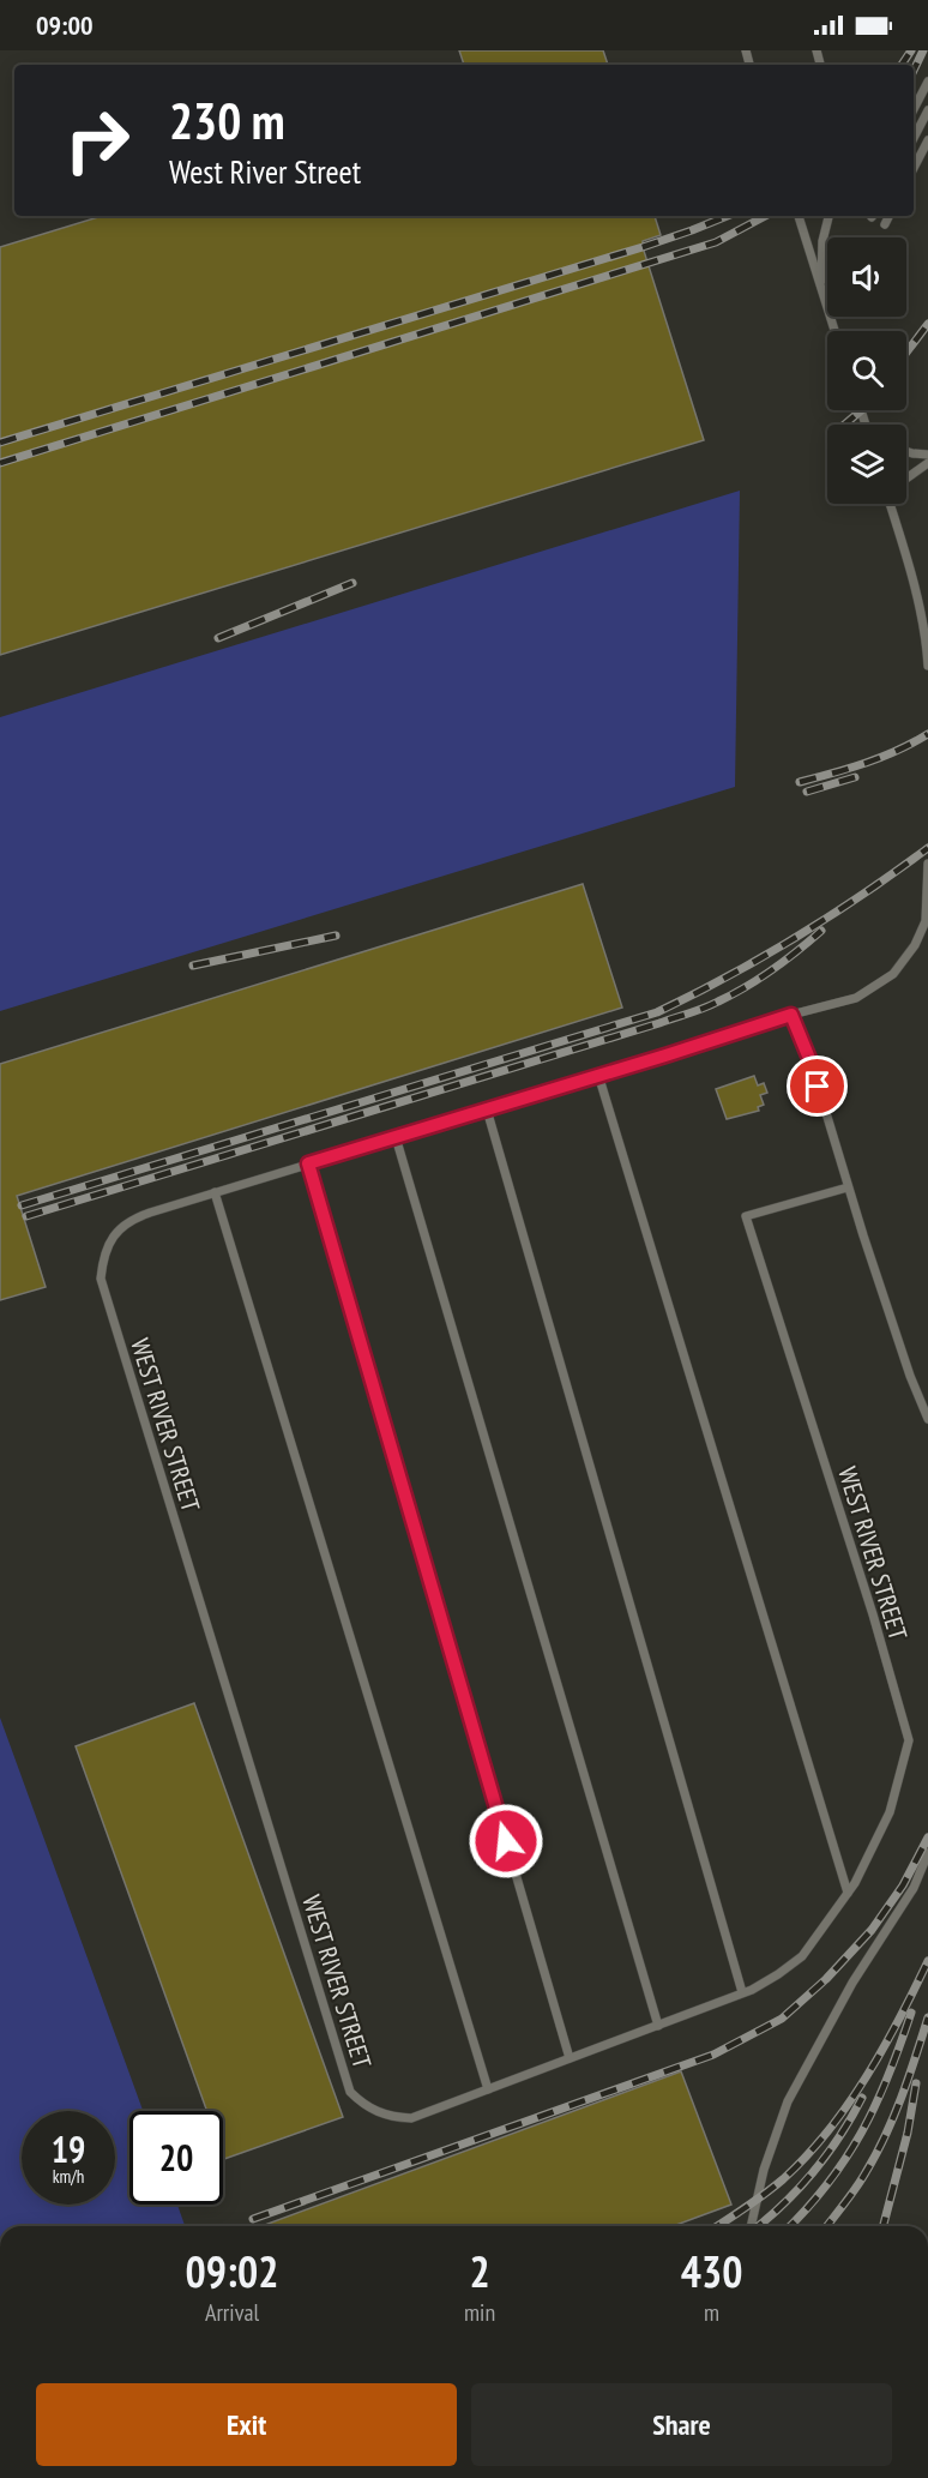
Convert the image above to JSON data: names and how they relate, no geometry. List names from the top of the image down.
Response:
{
  "streets": {
    "lane": ["WEST RIVER STREET"]
  },
  "page": {
    "status": "09:00",
    "turn": ["230 m", "West River Street"],
    "speed": "19 km/h",
    "limit": "20",
    "eta": [
      "09:02",
      "Arrival",
      "2",
      "min",
      "430",
      "m"
    ],
    "buttons": ["Exit", "Share"]
  }
}
